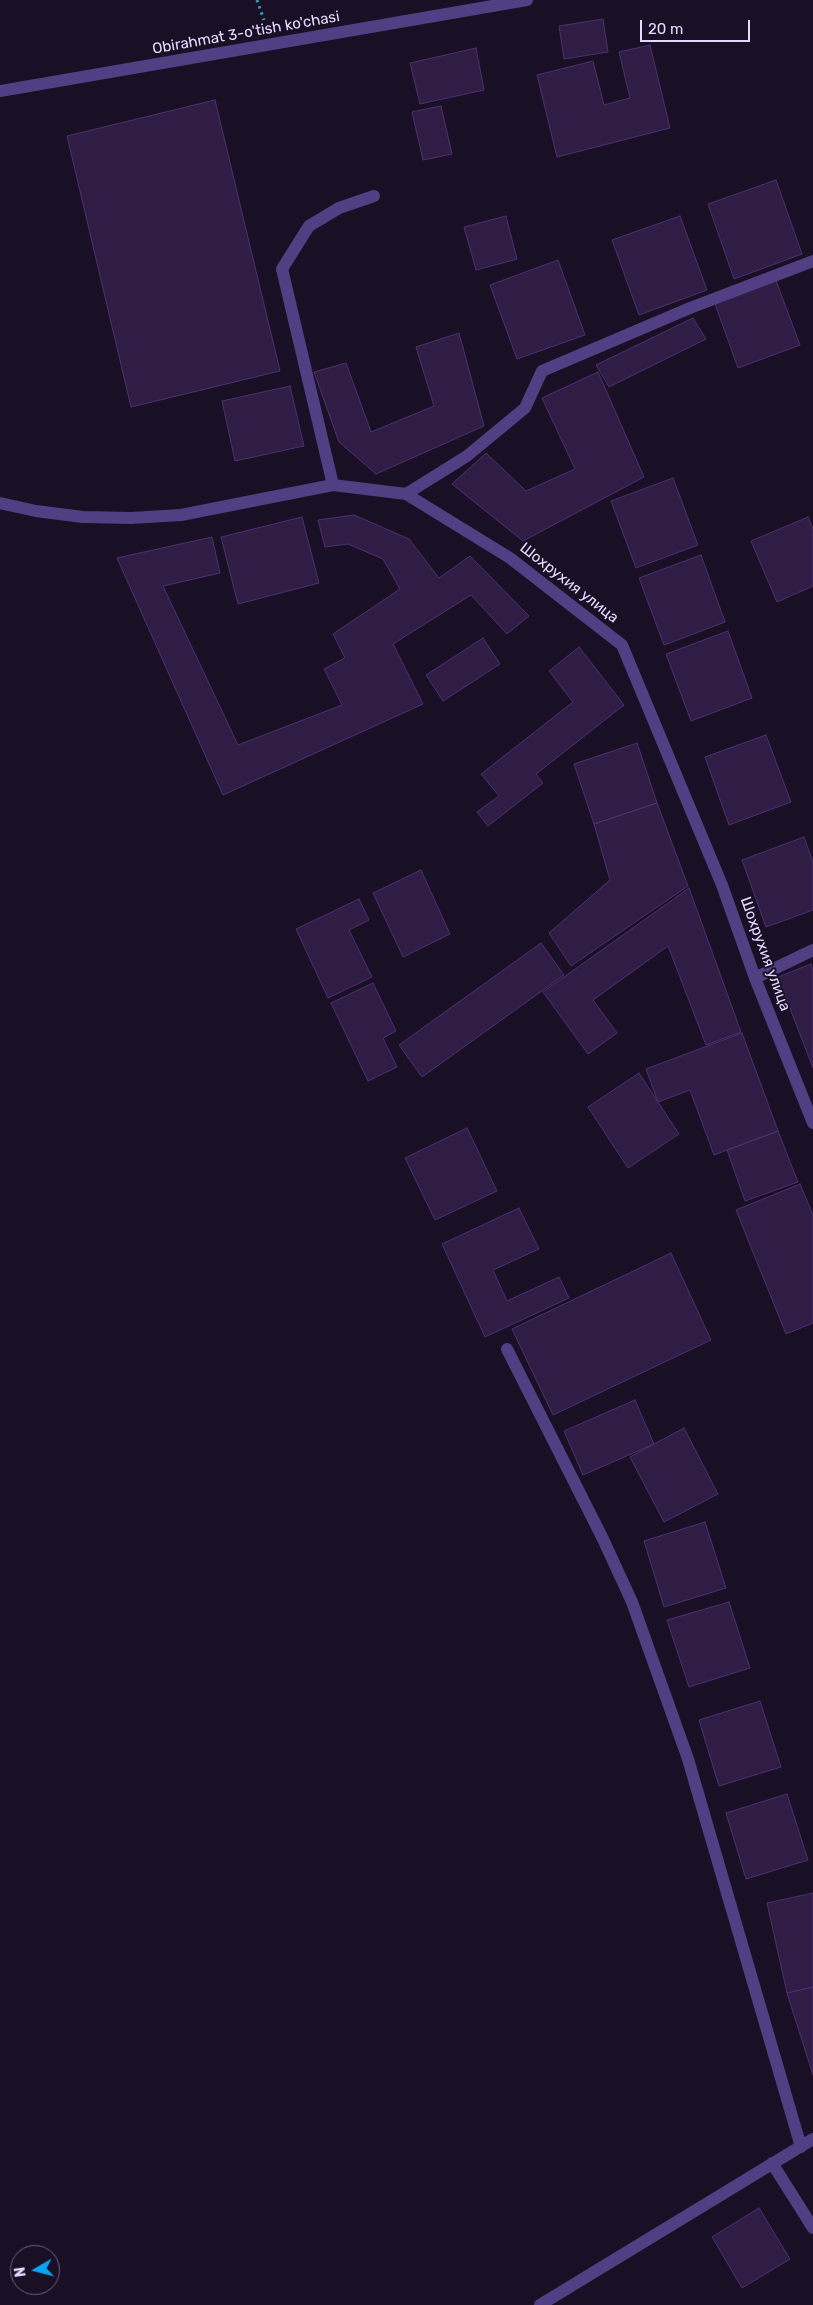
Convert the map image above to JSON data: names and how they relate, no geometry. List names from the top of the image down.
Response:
{
  "streets": {
    "street": ["Obirahmat 3-o'tish ko'chasi", "Шохрухия улица"]
  },
  "scale_bar": "20 m",
  "north": "left"
}
